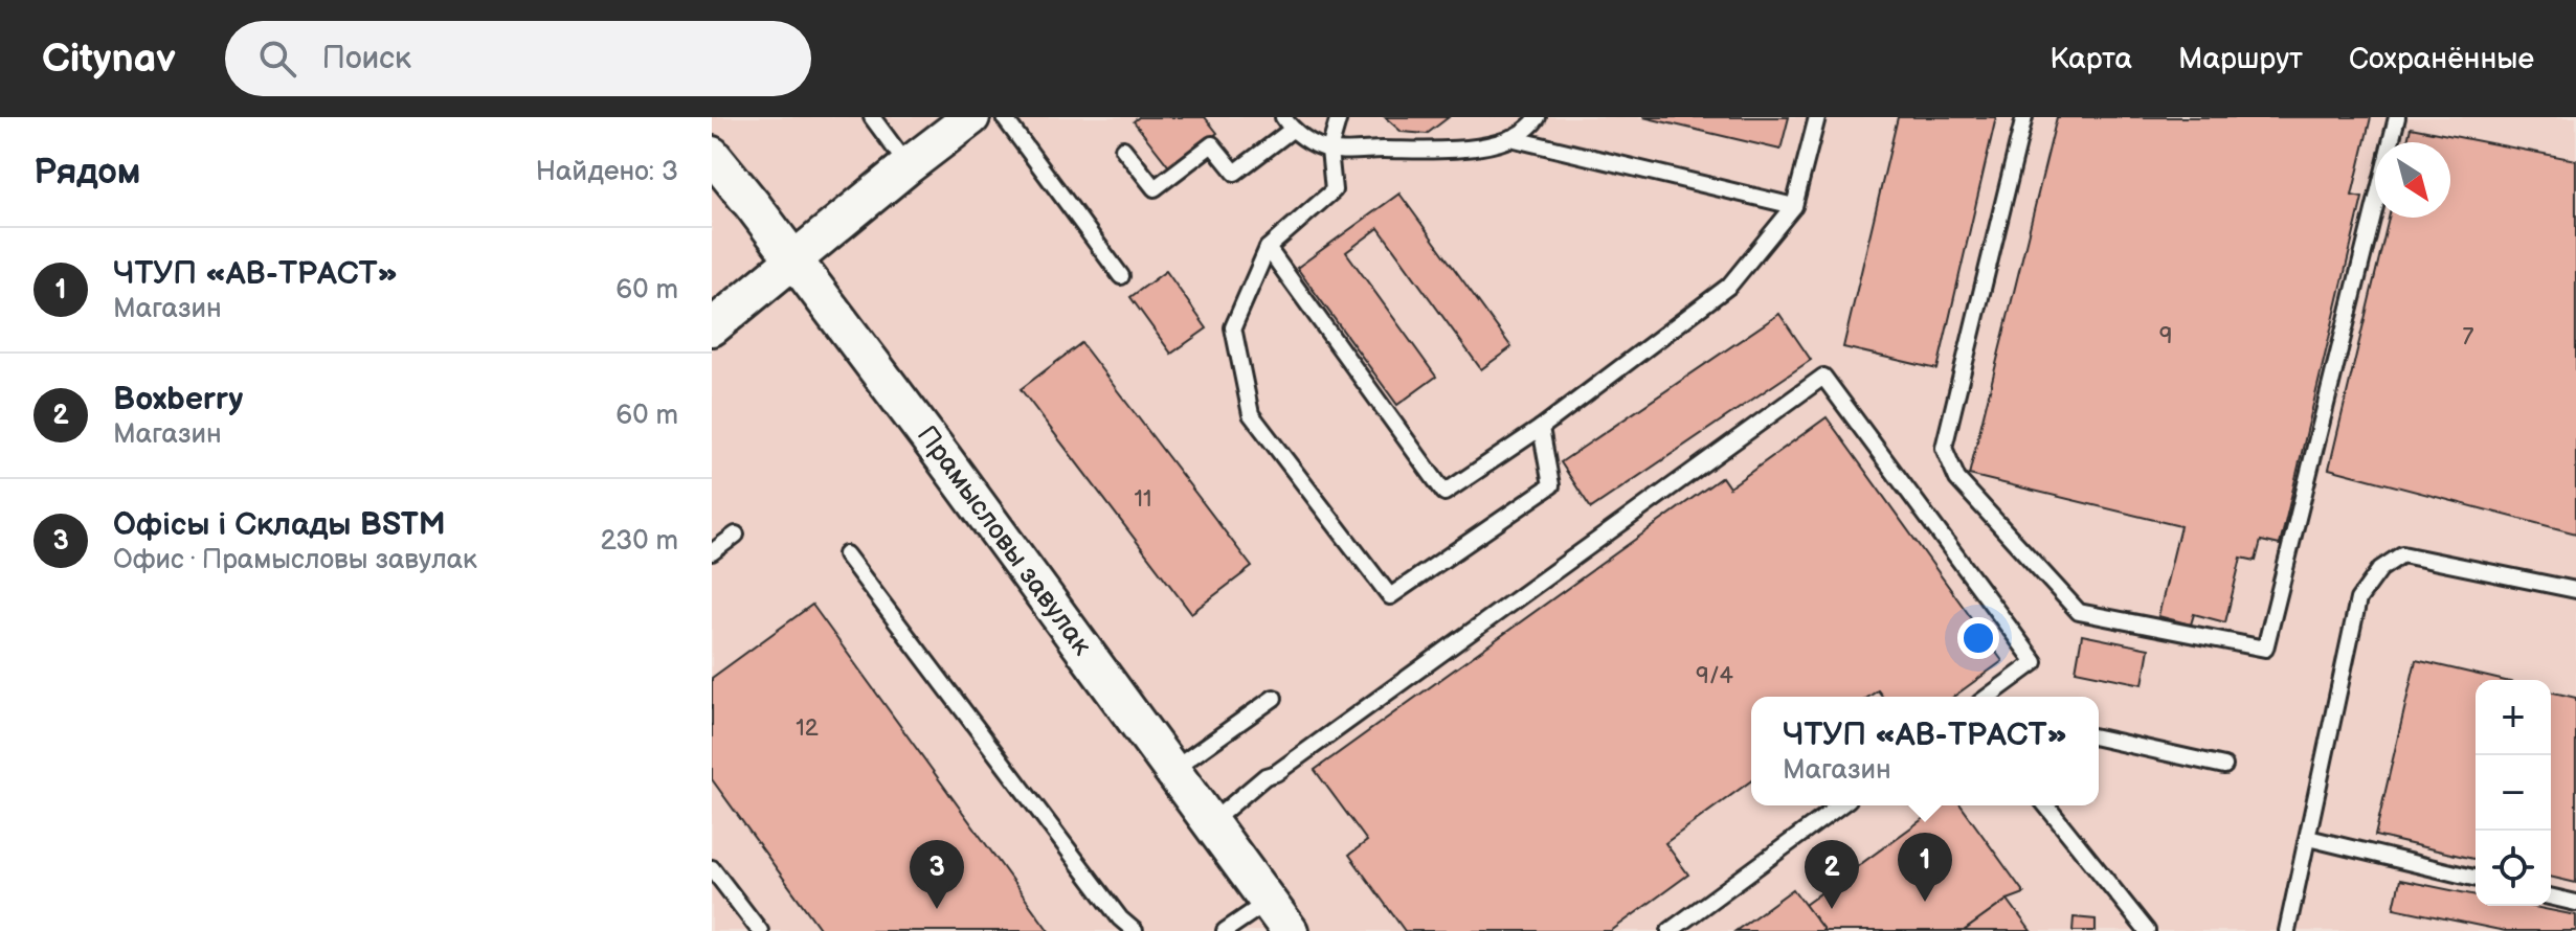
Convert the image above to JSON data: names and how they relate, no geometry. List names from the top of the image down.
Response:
{
  "streets": {
    "street": ["Прамысловы завулак"]
  },
  "house_numbers": [
    "9",
    "7",
    "11",
    "9/4",
    "12"
  ],
  "north": "bottom right",
  "page": {
    "header": "Citynav",
    "search": "Поиск",
    "nav": ["Карта", "Маршрут", "Сохранённые"],
    "heading": ["Рядом", "Найдено: 3"],
    "list": [
      {
        "mark": "1",
        "name": "ЧТУП «АВ-ТРАСТ»",
        "note": "Магазин",
        "value": "60 m"
      },
      {
        "mark": "2",
        "name": "Boxberry",
        "note": "Магазин",
        "value": "60 m"
      },
      {
        "mark": "3",
        "name": "Офісы і Склады BSTM",
        "note": "Офис · Прамысловы завулак",
        "value": "230 m"
      }
    ],
    "map_buttons": ["+", "−"],
    "popup": ["ЧТУП «АВ-ТРАСТ»", "Магазин"],
    "pins": ["1", "2", "3"]
  }
}
